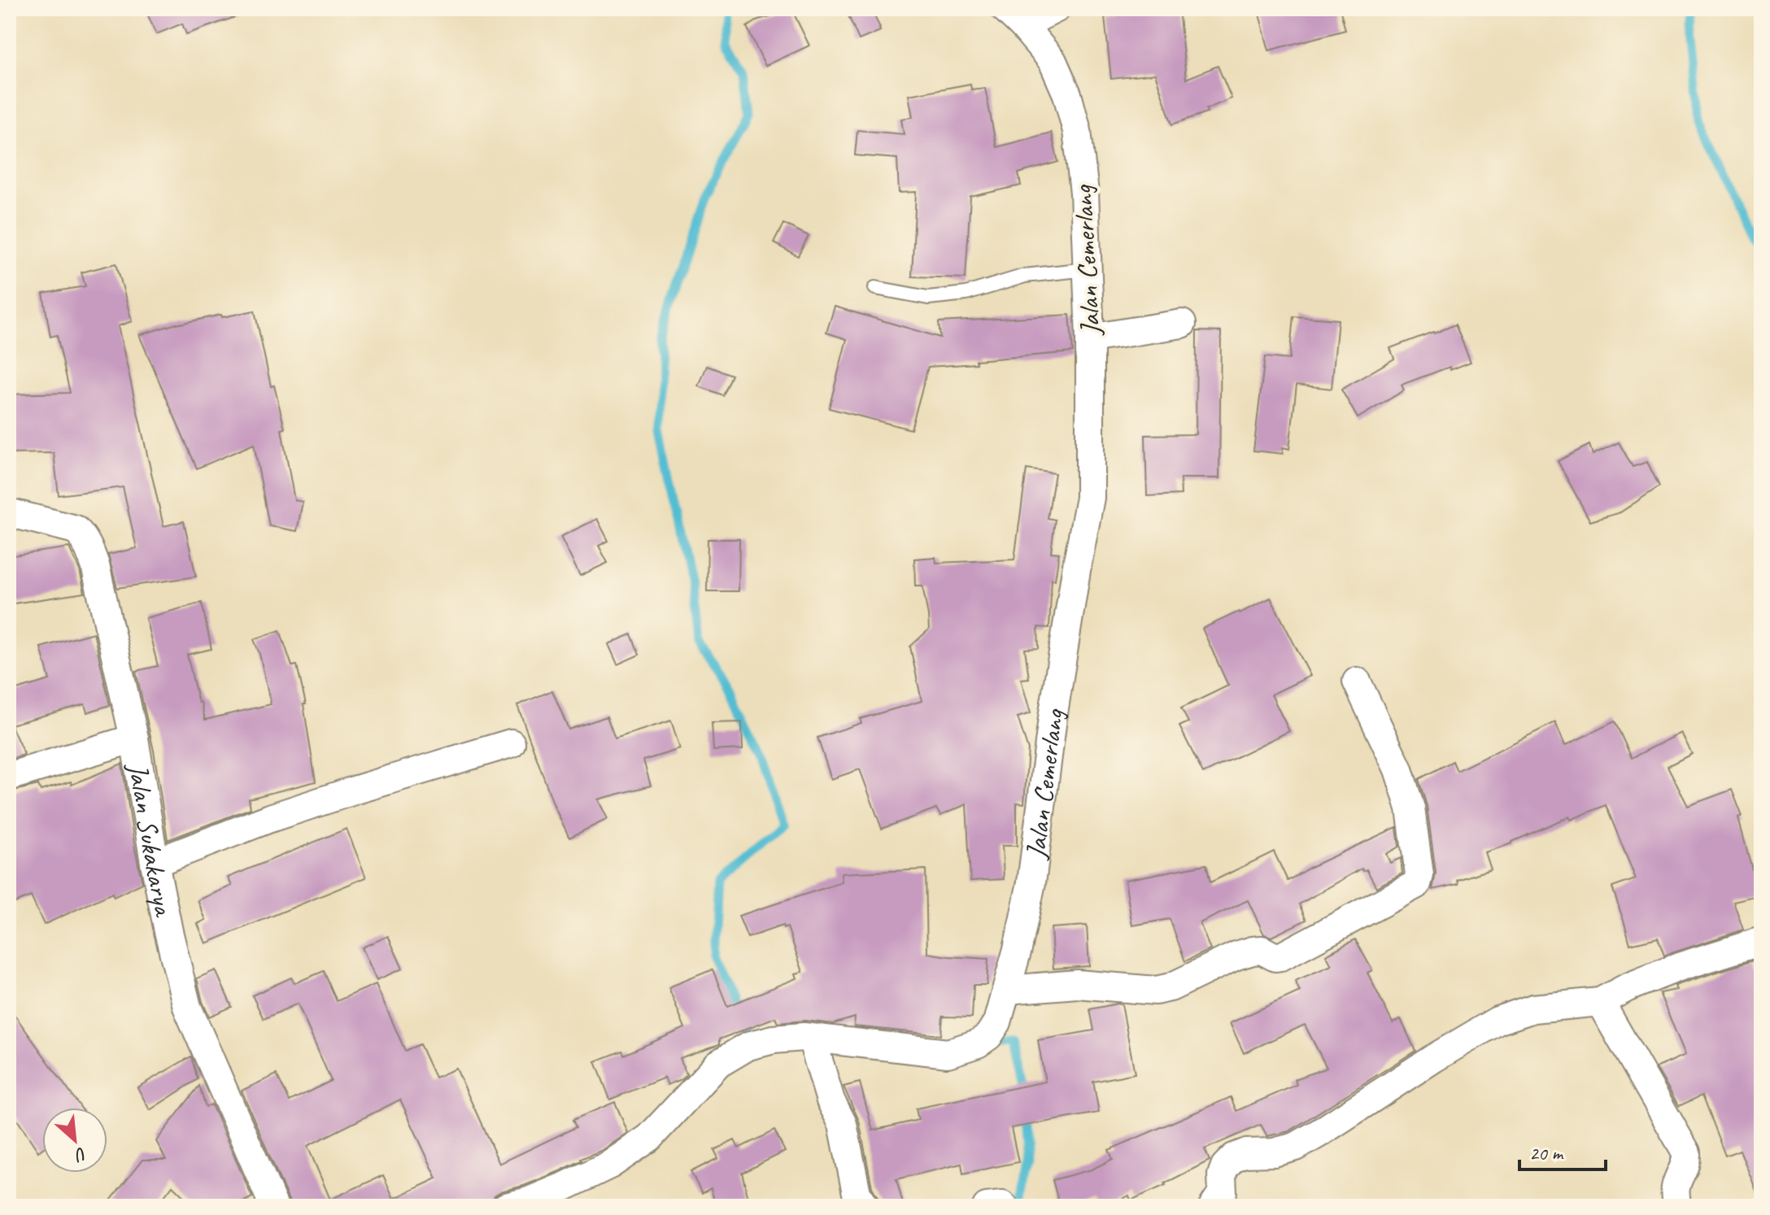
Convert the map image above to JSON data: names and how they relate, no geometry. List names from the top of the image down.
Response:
{
  "streets": {
    "street": ["Jalan Cemerlang", "Jalan Sukakarya"]
  },
  "scale_bar": "20 m",
  "north": "bottom right"
}
